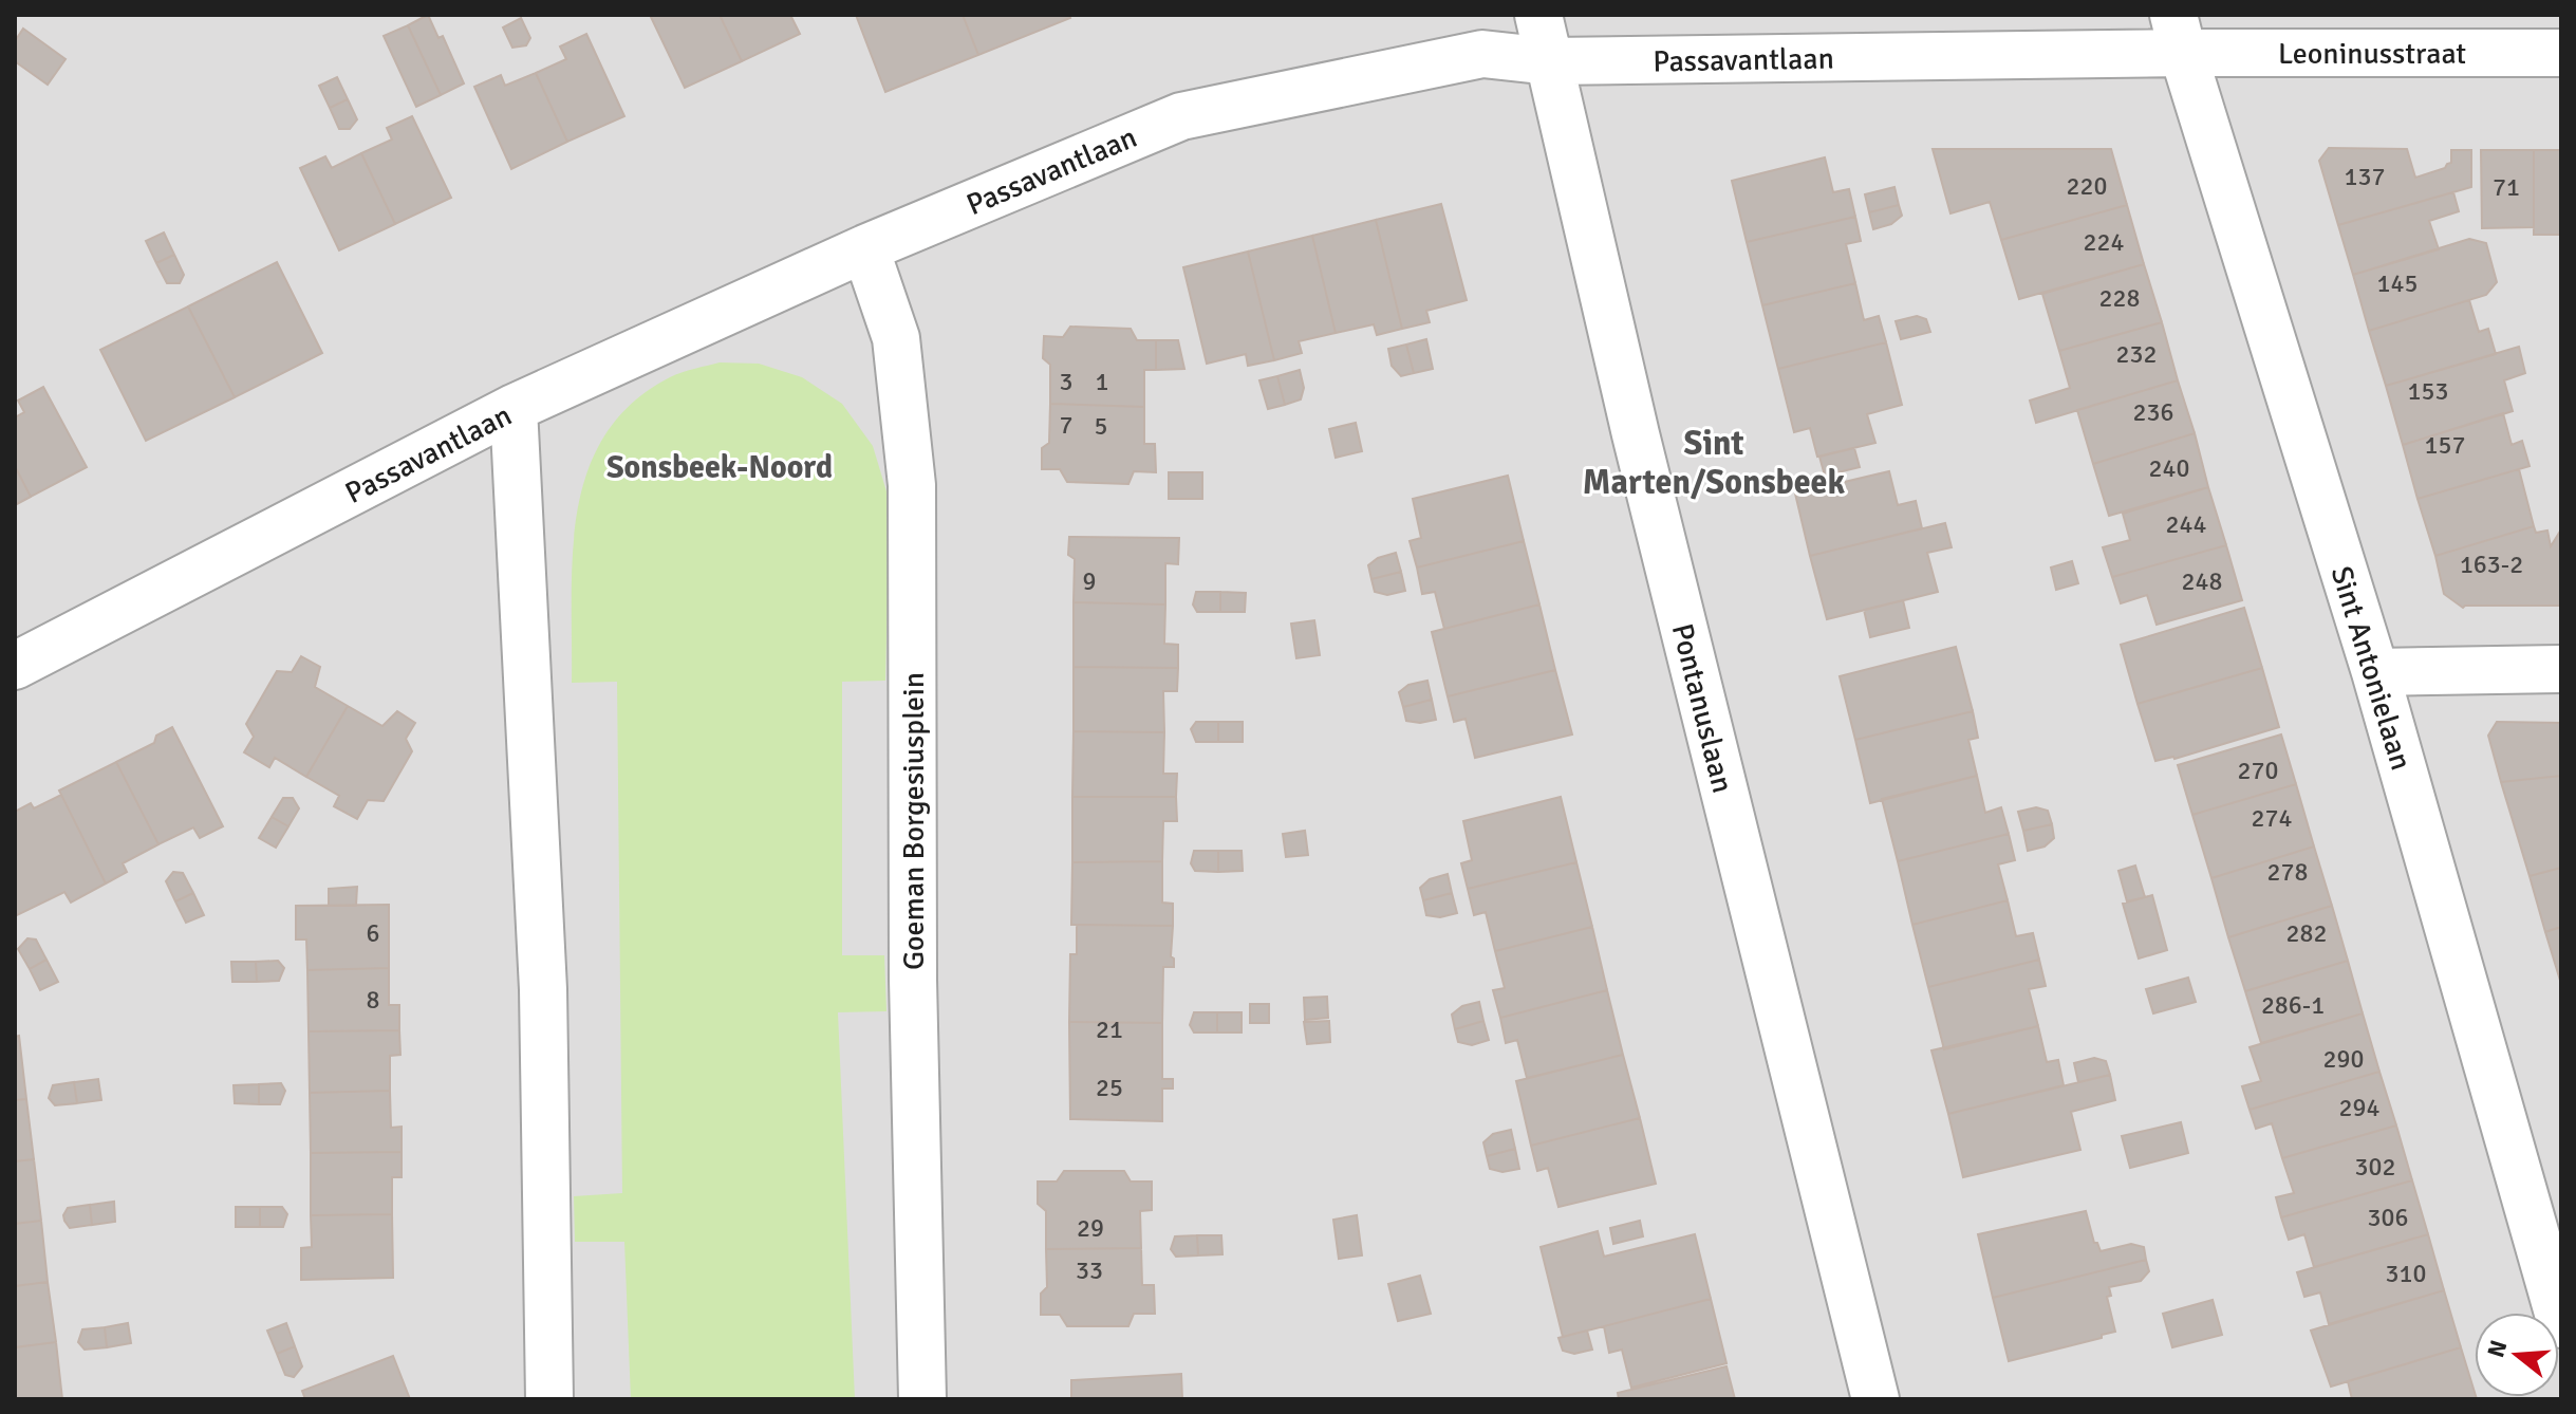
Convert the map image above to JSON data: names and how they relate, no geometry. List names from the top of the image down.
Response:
{
  "streets": {
    "street": [
      "Leoninusstraat",
      "Passavantlaan",
      "Sint Antonielaan",
      "Pontanuslaan",
      "Goeman Borgesiusplein"
    ]
  },
  "crossings": [
    ["Leoninusstraat", "Passavantlaan"],
    ["Leoninusstraat", "Sint Antonielaan"],
    ["Passavantlaan", "Sint Antonielaan"],
    ["Passavantlaan", "Pontanuslaan"],
    ["Passavantlaan", "Goeman Borgesiusplein"]
  ],
  "districts": ["Sint Marten/Sonsbeek", "Sonsbeek-Noord"],
  "house_numbers": [
    "137",
    "220",
    "71",
    "224",
    "145",
    "228",
    "232",
    "3",
    "1",
    "153",
    "236",
    "7",
    "5",
    "157",
    "240",
    "244",
    "163-2",
    "9",
    "248",
    "270",
    "274",
    "278",
    "6",
    "282",
    "8",
    "286-1",
    "21",
    "290",
    "25",
    "294",
    "302",
    "306",
    "29",
    "33",
    "310"
  ],
  "north": "left"
}
